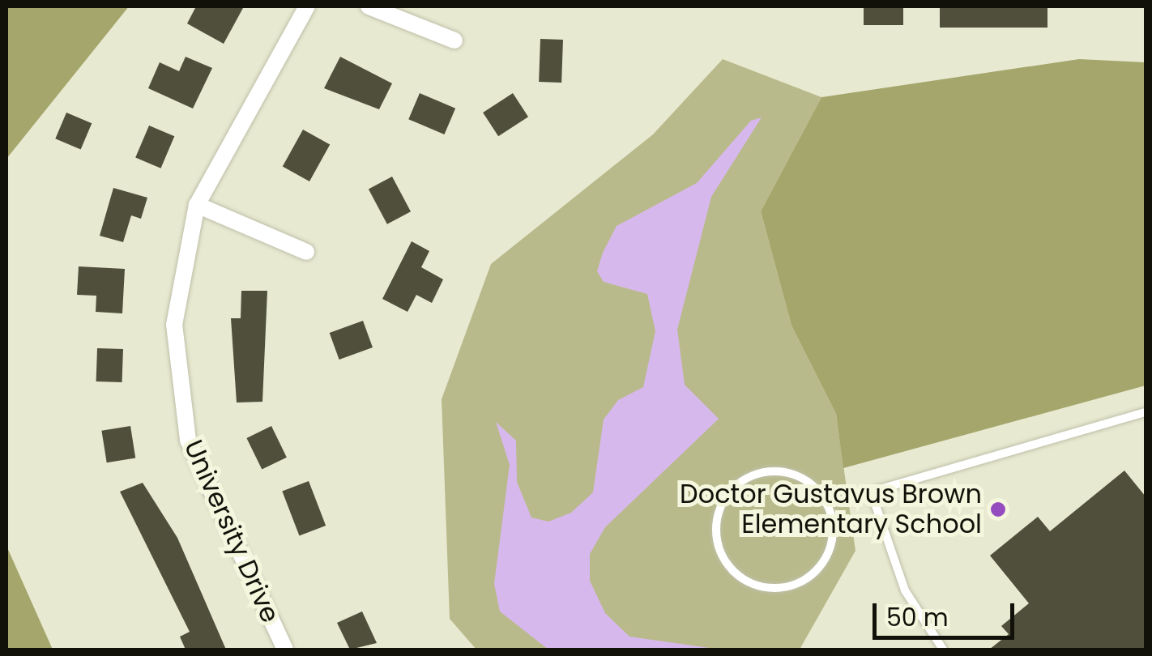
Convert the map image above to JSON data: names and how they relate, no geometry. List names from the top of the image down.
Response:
{
  "streets": {
    "street": ["University Drive"]
  },
  "places": ["Doctor Gustavus Brown Elementary School"],
  "scale_bar": "50 m"
}
